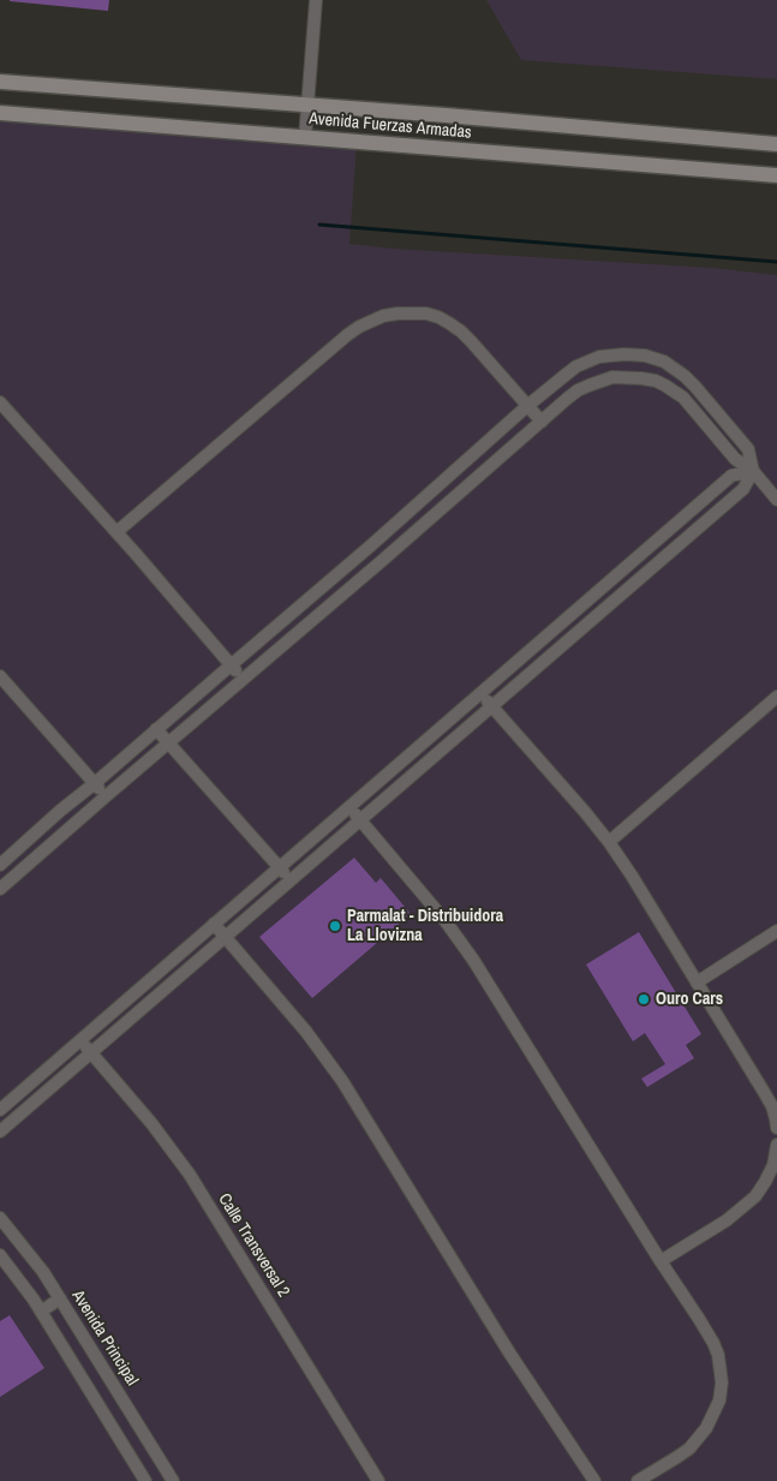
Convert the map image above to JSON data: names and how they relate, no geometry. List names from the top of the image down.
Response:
{
  "streets": {
    "street": ["Avenida Fuerzas Armadas", "Calle Transversal 2", "Avenida Principal"]
  },
  "places": ["Parmalat - Distribuidora La Llovizna", "Ouro Cars"]
}
